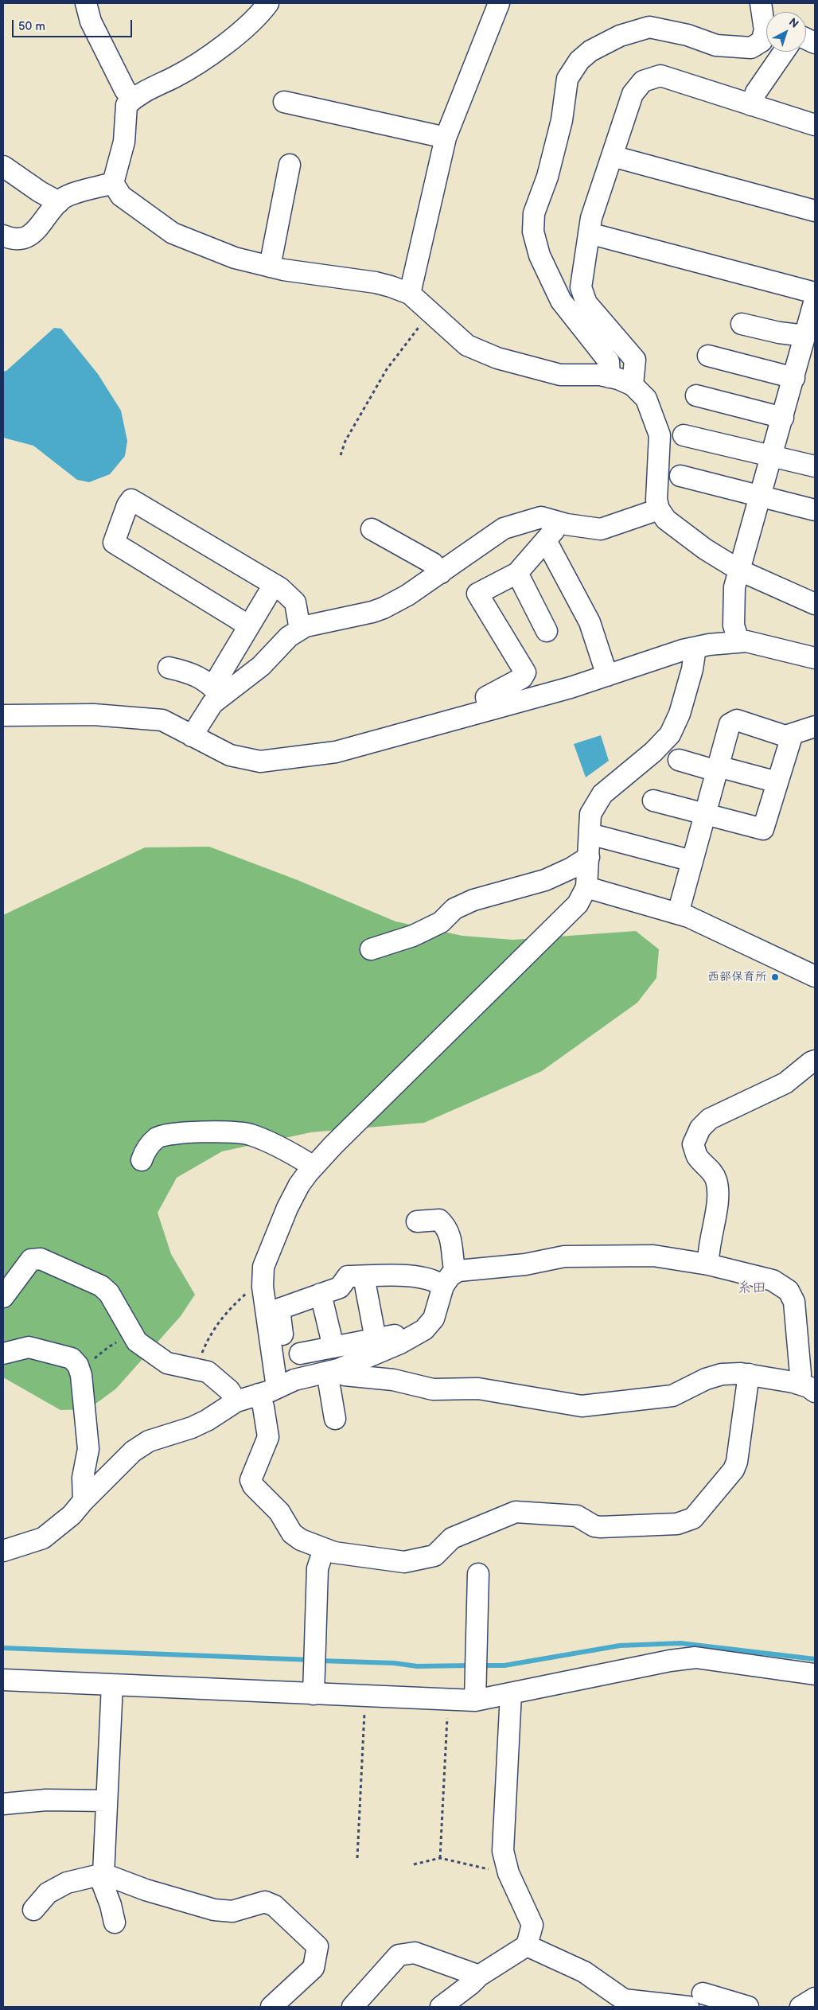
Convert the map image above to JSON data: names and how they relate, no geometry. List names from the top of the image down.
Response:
{
  "districts": ["糸田"],
  "places": ["西部保育所"],
  "scale_bar": "50 m",
  "north": "top right"
}
